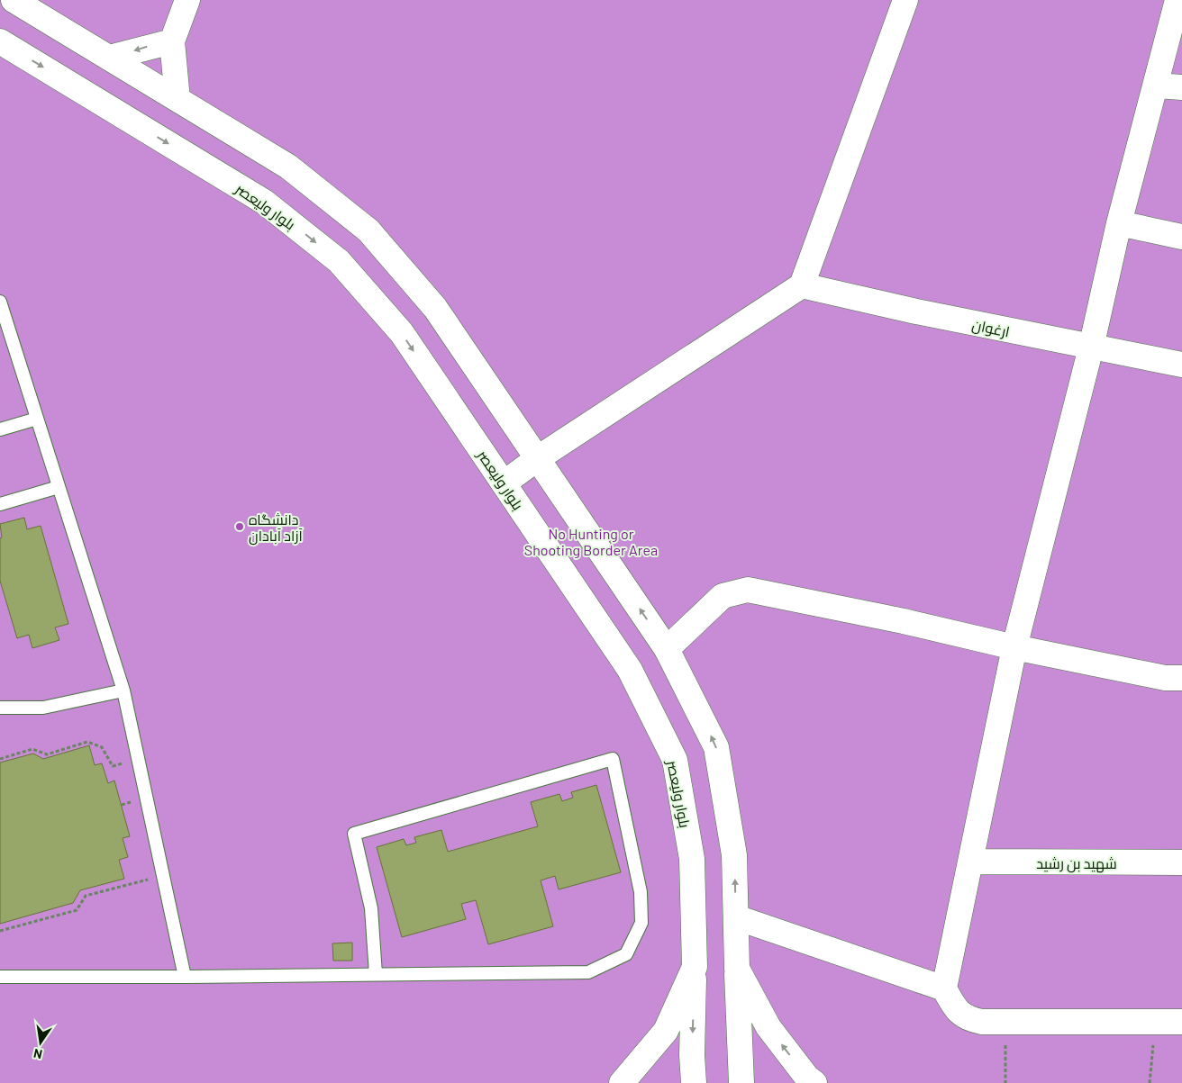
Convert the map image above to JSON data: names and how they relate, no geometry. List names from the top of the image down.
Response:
{
  "streets": {
    "street": ["بلوار ولیعصر", "ارغوان", "شهید بن رشید"]
  },
  "parks": ["No Hunting or Shooting Border Area"],
  "places": ["دانشگاه آزاد آبادان"],
  "north": "bottom"
}
